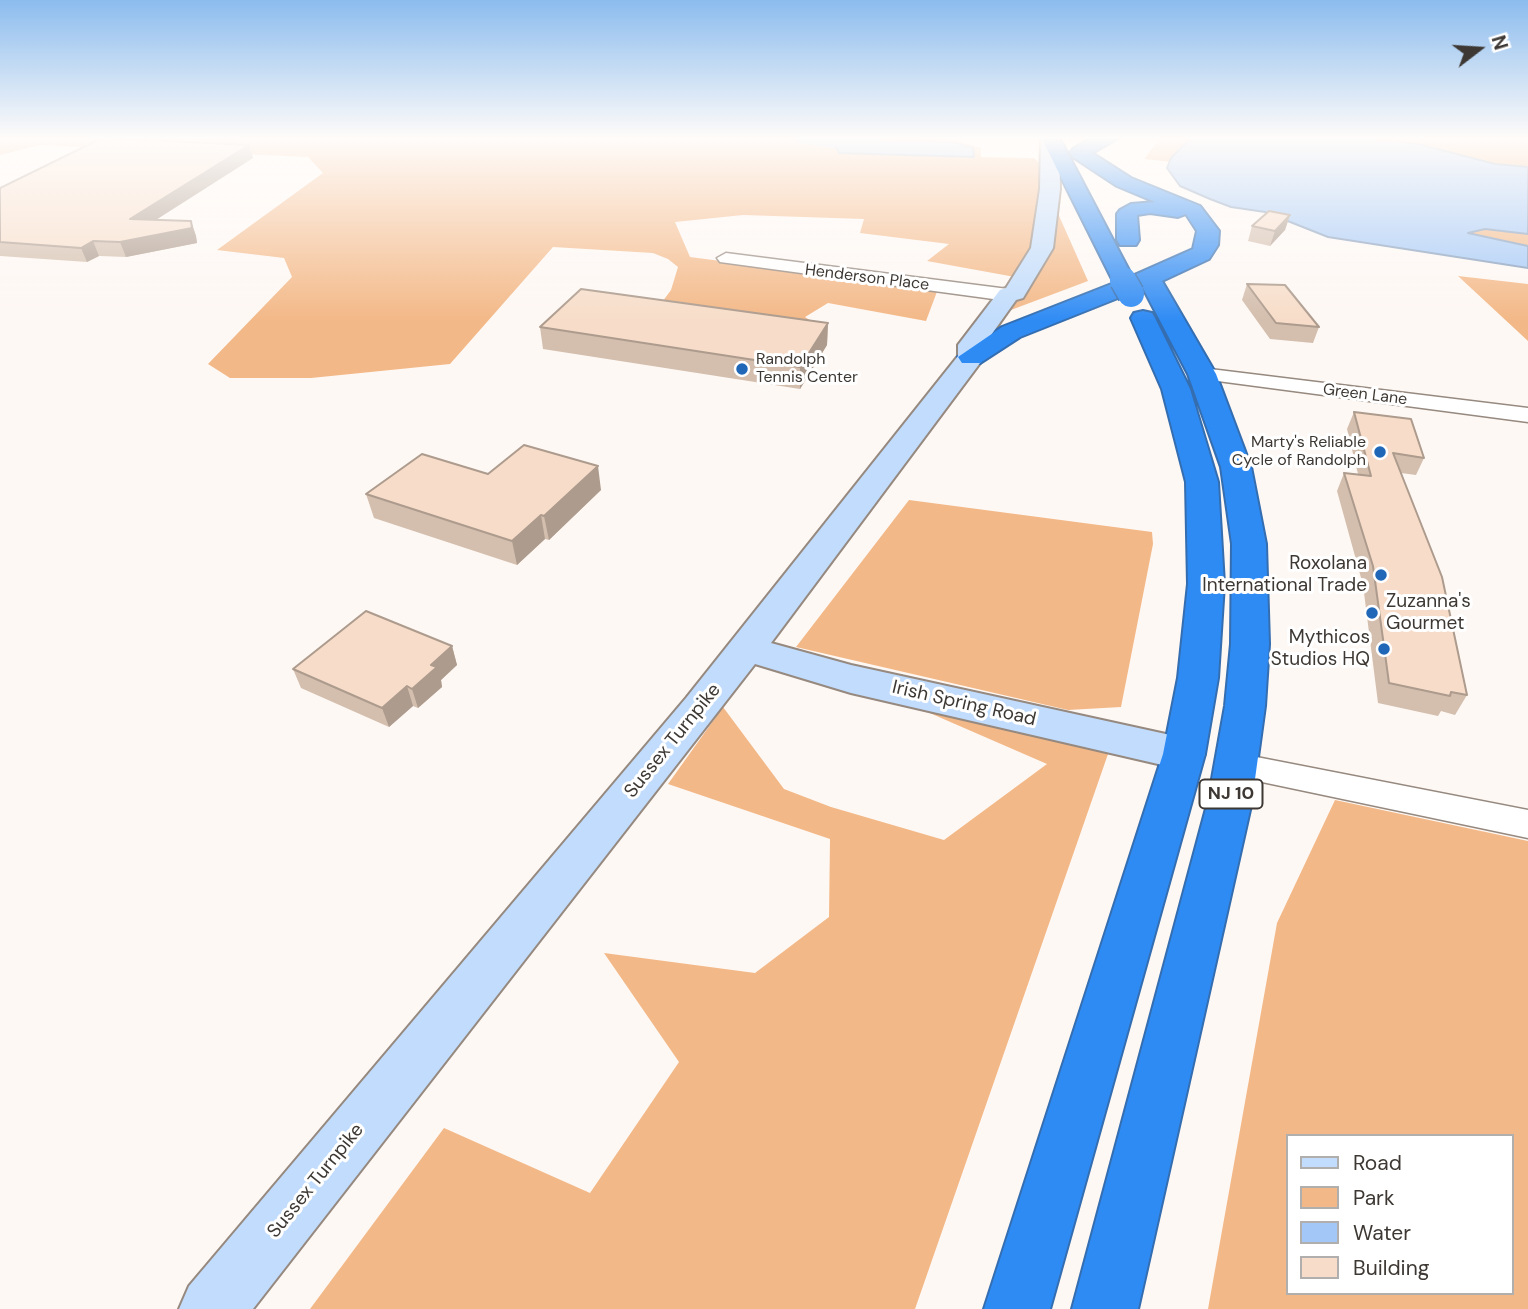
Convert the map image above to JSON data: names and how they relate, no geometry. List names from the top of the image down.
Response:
{
  "streets": {
    "highway": ["NJ 10"],
    "main road": ["Irish Spring Road", "Sussex Turnpike"],
    "street": ["Henderson Place", "Green Lane"]
  },
  "crossings": [
    ["Henderson Place", "Sussex Turnpike"],
    ["Green Lane", "NJ 10"],
    ["Irish Spring Road", "Sussex Turnpike"],
    ["Irish Spring Road", "NJ 10"]
  ],
  "places": [
    "Randolph Tennis Center",
    "Marty's Reliable Cycle of Randolph",
    "Roxolana International Trade",
    "Zuzanna's Gourmet",
    "Mythicos Studios HQ"
  ],
  "legend": [
    "Road",
    "Park",
    "Water",
    "Building"
  ],
  "north": "right"
}
